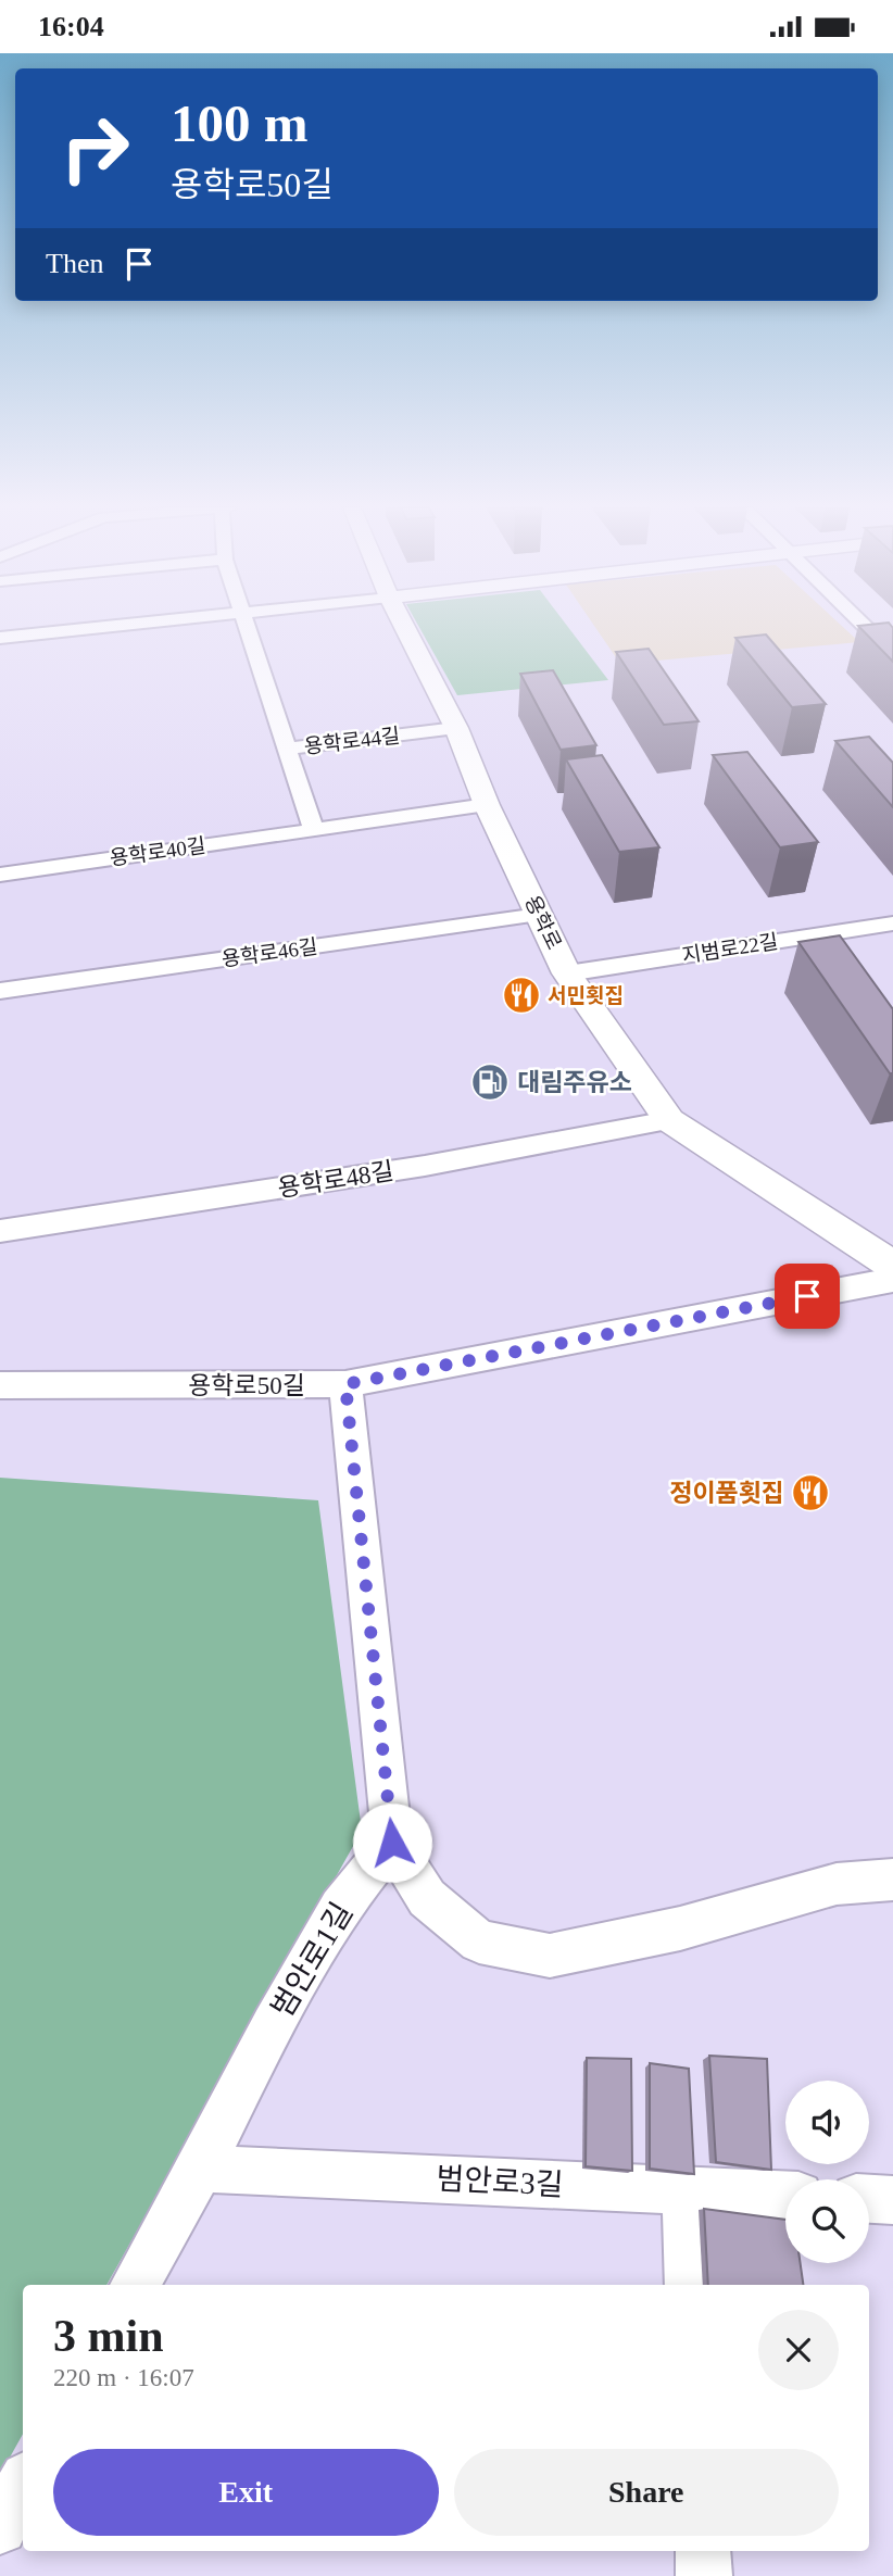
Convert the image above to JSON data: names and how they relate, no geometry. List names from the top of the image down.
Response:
{
  "streets": {
    "street": [
      "용학로44길",
      "용학로40길",
      "용학로",
      "지범로22길",
      "용학로46길",
      "용학로48길",
      "용학로50길",
      "범안로1길",
      "범안로3길"
    ]
  },
  "crossings": [
    ["용학로44길", "용학로40길"],
    ["용학로44길", "용학로"],
    ["용학로40길", "용학로"],
    ["용학로", "지범로22길"],
    ["용학로", "용학로46길"],
    ["용학로", "용학로48길"],
    ["범안로1길", "범안로3길"]
  ],
  "places": {
    "restaurant": ["서민횟집", "정이품횟집"],
    "fuel station": ["대림주유소"]
  },
  "page": {
    "status": "16:04",
    "turn": ["100 m", "용학로50길"],
    "then": "Then",
    "heading": ["3 min", "220 m · 16:07"],
    "buttons": ["Exit", "Share"]
  }
}
